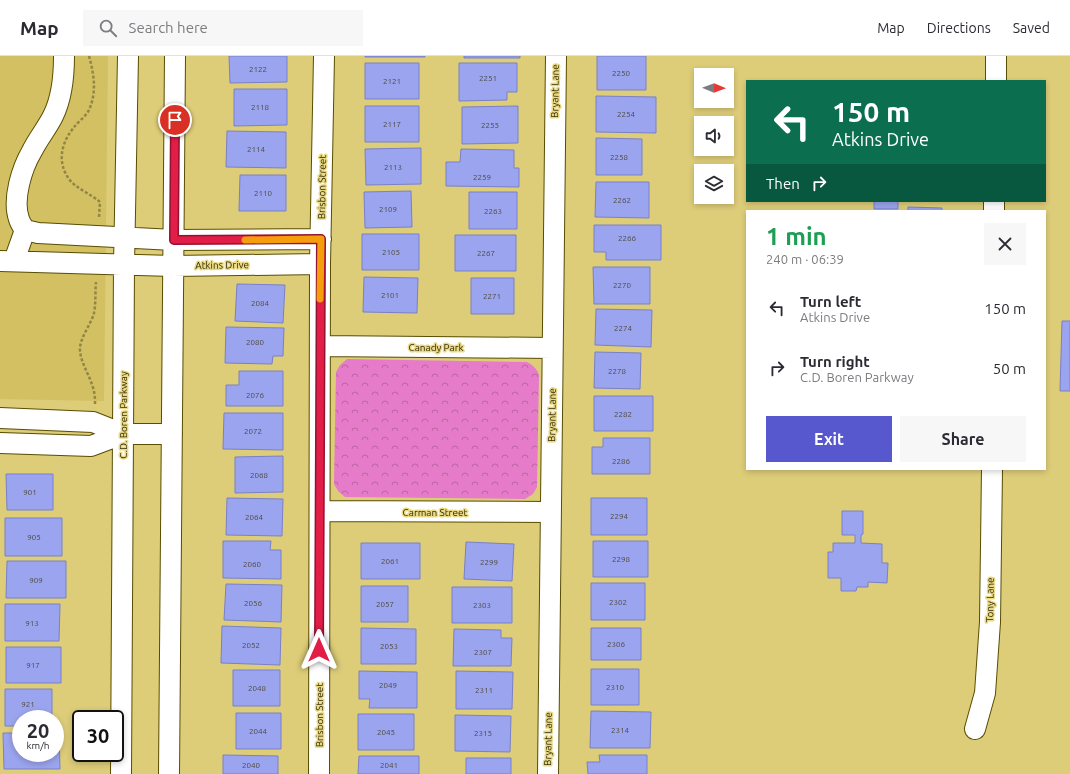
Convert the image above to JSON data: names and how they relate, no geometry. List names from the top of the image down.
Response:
{
  "streets": {
    "street": [
      "Bryant Lane",
      "Brisbon Street",
      "Atkins Drive",
      "Canady Park",
      "C.D. Boren Parkway",
      "Carman Street",
      "Tony Lane"
    ]
  },
  "crossings": [
    ["Bryant Lane", "Canady Park"],
    ["Bryant Lane", "Carman Street"],
    ["Brisbon Street", "Atkins Drive"],
    ["Brisbon Street", "Canady Park"],
    ["Brisbon Street", "Carman Street"],
    ["Atkins Drive", "C.D. Boren Parkway"]
  ],
  "house_numbers": [
    "2122",
    "2250",
    "2251",
    "2121",
    "2118",
    "2254",
    "2117",
    "2255",
    "2114",
    "2258",
    "2113",
    "2259",
    "2110",
    "2262",
    "2109",
    "2263",
    "2266",
    "2105",
    "2267",
    "2270",
    "2101",
    "2271",
    "2084",
    "2274",
    "2080",
    "2278",
    "2076",
    "2282",
    "2072",
    "2286",
    "2068",
    "901",
    "2294",
    "2064",
    "905",
    "2298",
    "2061",
    "2299",
    "2060",
    "909",
    "2302",
    "2056",
    "2057",
    "2303",
    "913",
    "2306",
    "2052",
    "2053",
    "2307",
    "917",
    "2049",
    "2310",
    "2048",
    "2311",
    "921",
    "2314",
    "2044",
    "2045",
    "2315",
    "2040",
    "2041"
  ],
  "north": "right",
  "page": {
    "header": "Map",
    "search": "Search here",
    "nav": ["Map", "Directions", "Saved"],
    "turn": ["150 m", "Atkins Drive"],
    "then": "Then",
    "heading": ["1 min", "240 m · 06:39"],
    "list": [
      {
        "name": "Turn left",
        "note": "Atkins Drive",
        "value": "150 m"
      },
      {
        "name": "Turn right",
        "note": "C.D. Boren Parkway",
        "value": "50 m"
      }
    ],
    "buttons": ["Exit", "Share"],
    "speed": "20 km/h",
    "limit": "30"
  }
}
